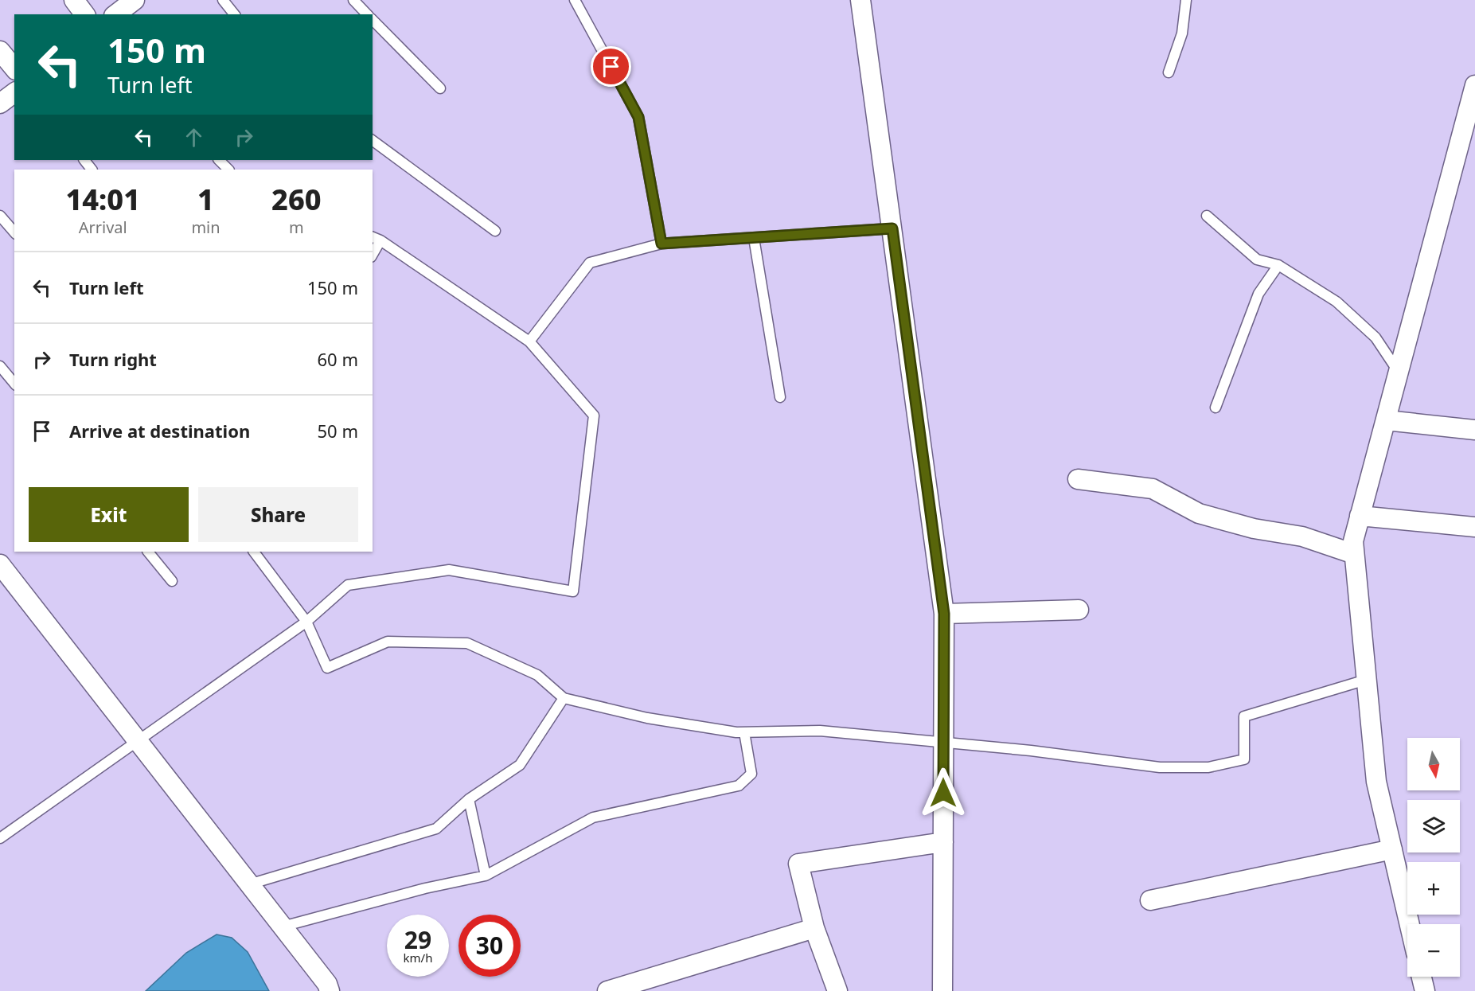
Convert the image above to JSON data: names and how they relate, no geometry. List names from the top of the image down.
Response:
{
  "north": "bottom",
  "page": {
    "turn": ["150 m", "Turn left"],
    "eta": [
      "14:01",
      "Arrival",
      "1",
      "min",
      "260",
      "m"
    ],
    "list": [
      {
        "name": "Turn left",
        "value": "150 m"
      },
      {
        "name": "Turn right",
        "value": "60 m"
      },
      {
        "name": "Arrive at destination",
        "value": "50 m"
      }
    ],
    "buttons": ["Exit", "Share"],
    "map_buttons": ["+", "−"],
    "speed": "29 km/h",
    "limit": "30"
  }
}
